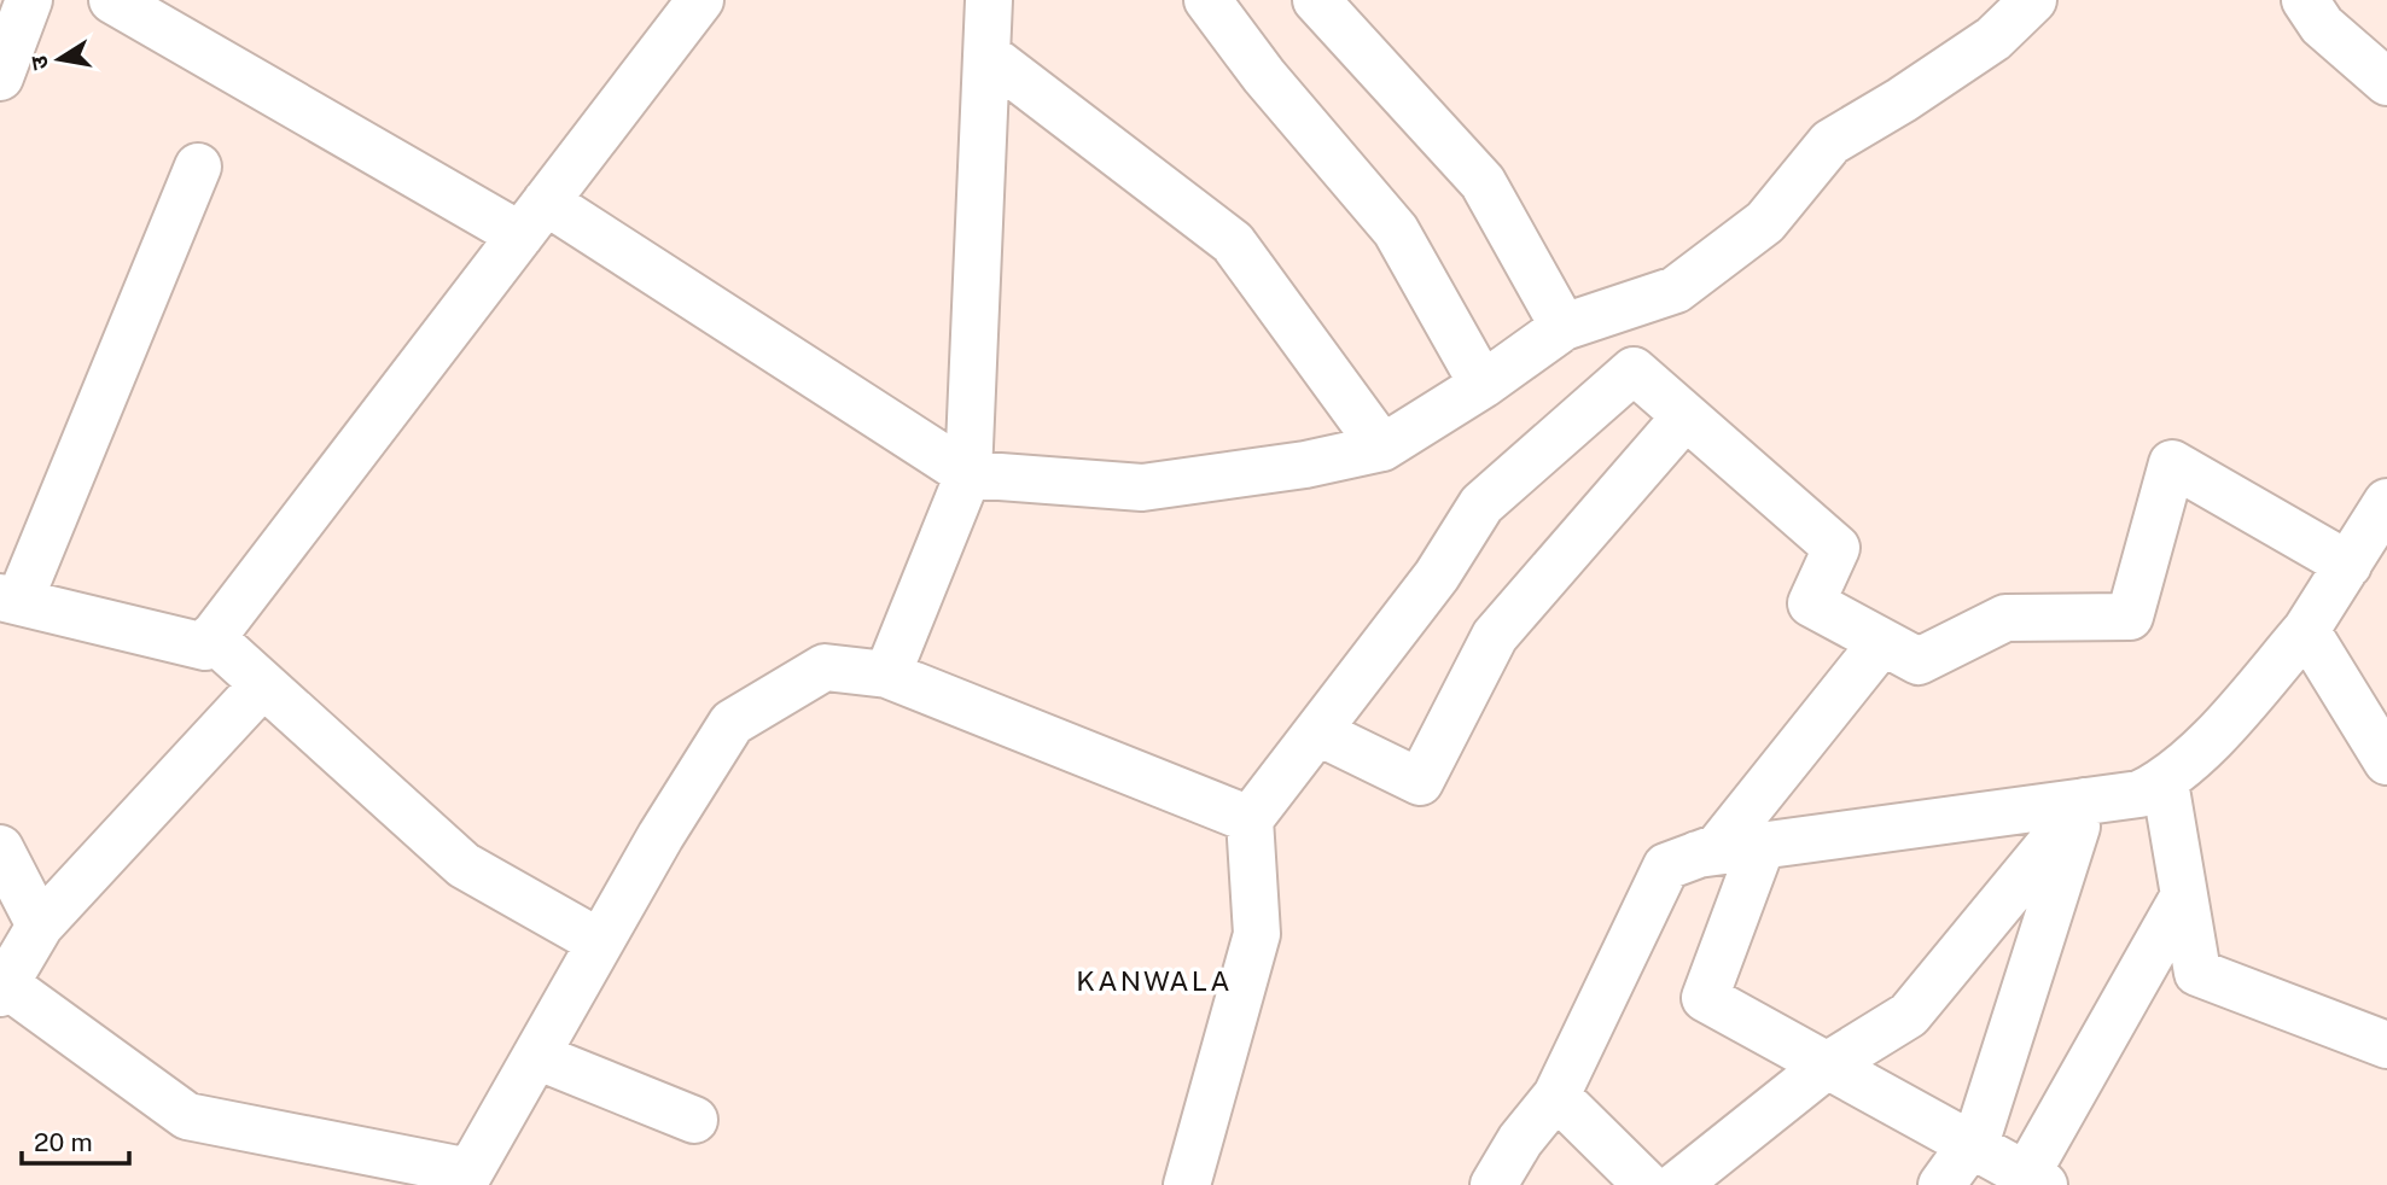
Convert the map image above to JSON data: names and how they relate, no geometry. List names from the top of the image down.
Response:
{
  "districts": ["KANWALA"],
  "scale_bar": "20 m",
  "north": "left"
}
